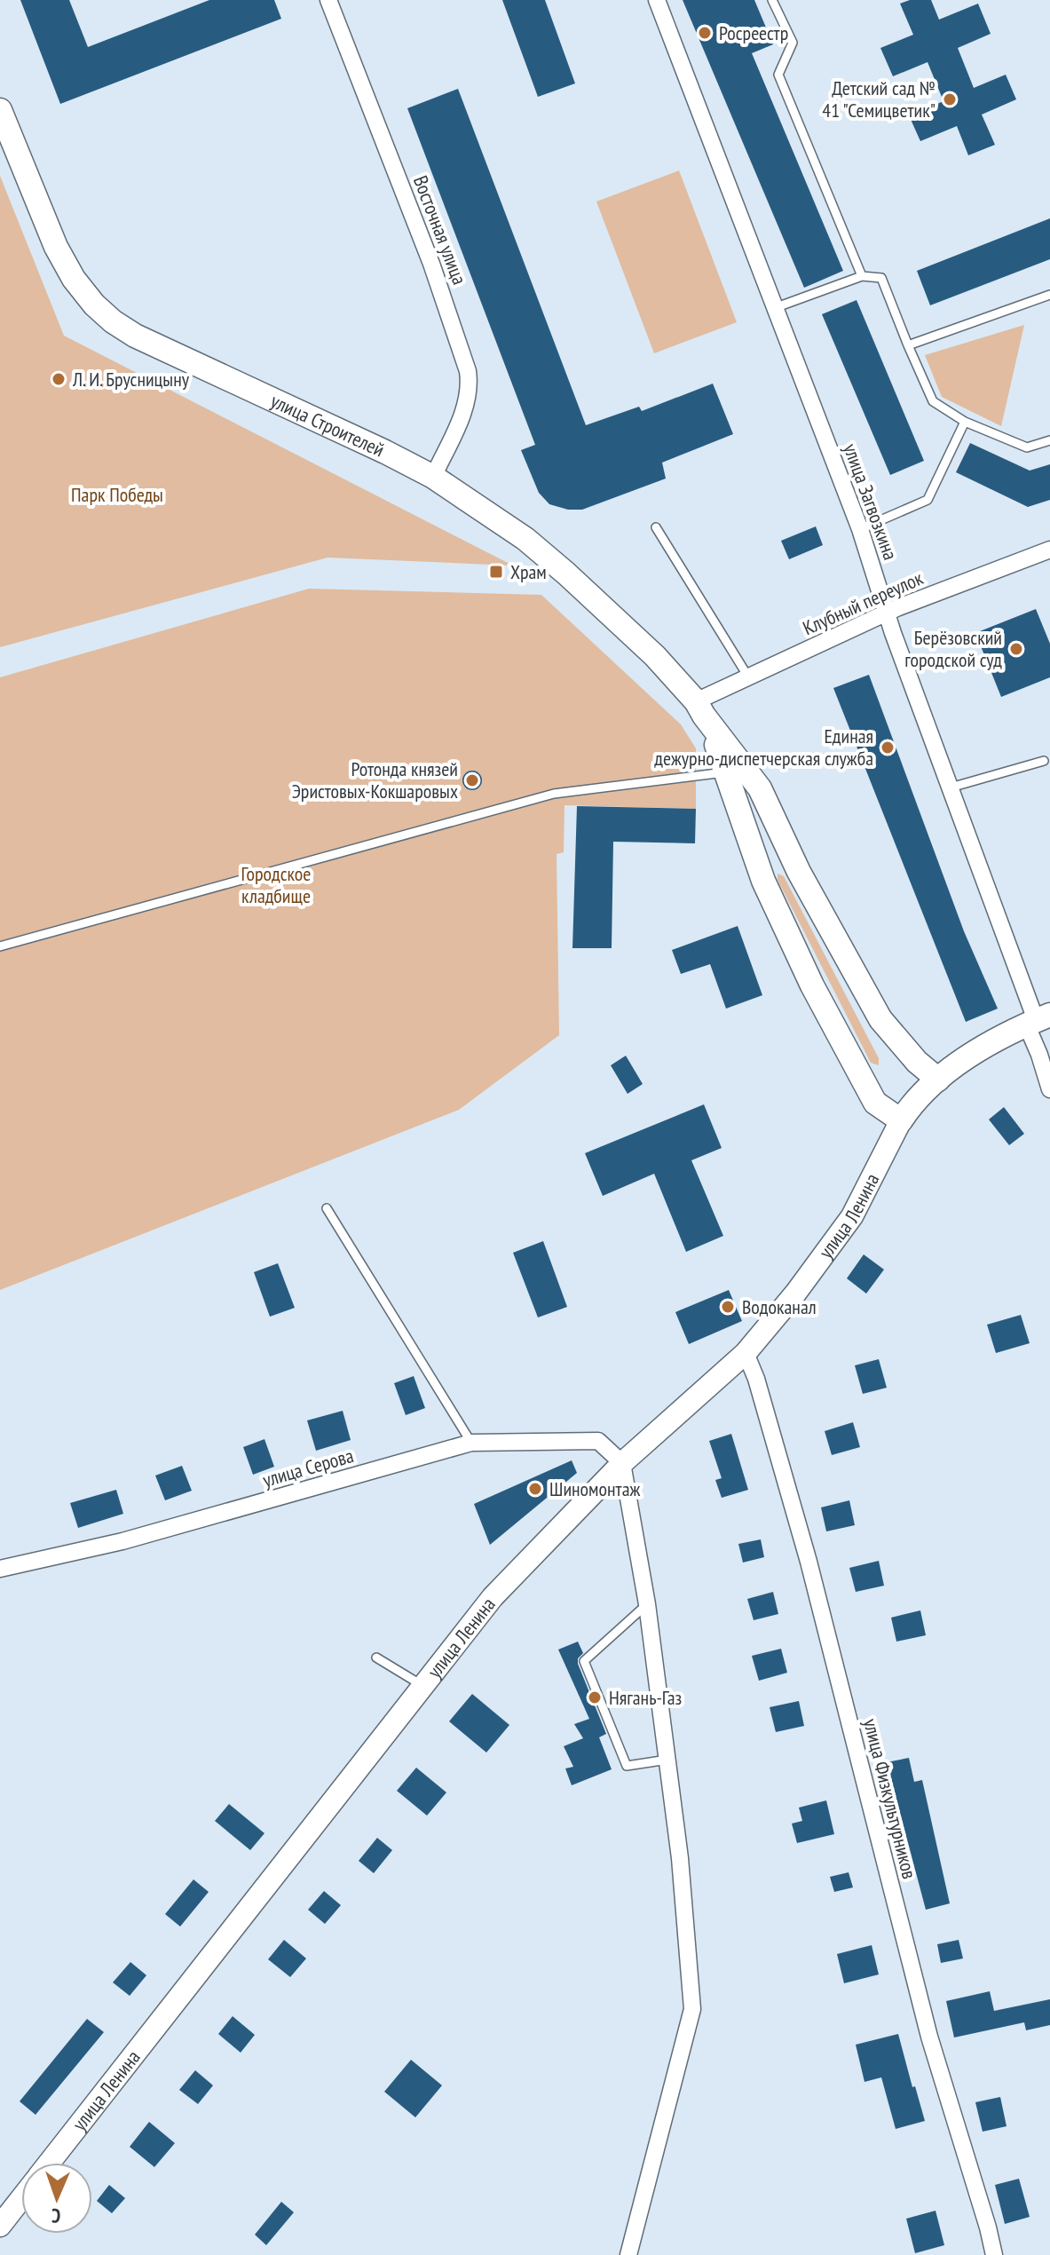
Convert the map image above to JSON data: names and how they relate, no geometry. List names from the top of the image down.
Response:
{
  "streets": {
    "main road": ["улица Строителей"],
    "street": [
      "Восточная улица",
      "улица Загвозкина",
      "Клубный переулок",
      "улица Ленина",
      "улица Серова",
      "улица Физкультурников"
    ]
  },
  "crossings": [
    ["Восточная улица", "улица Строителей"],
    ["улица Строителей", "Клубный переулок"],
    ["улица Загвозкина", "Клубный переулок"],
    ["улица Ленина", "улица Серова"],
    ["улица Ленина", "улица Физкультурников"]
  ],
  "parks": ["Парк Победы", "Городское кладбище"],
  "places": {
    "other": [
      "Росреестр",
      "Детский сад № 41 \"Семицветик\"",
      "Л. И. Брусницыну",
      "Берёзовский городской суд",
      "Единая дежурно-диспетчерская служба",
      "Ротонда князей Эристовых-Кокшаровых",
      "Водоканал",
      "Шиномонтаж",
      "Нягань-Газ"
    ],
    "transit": ["Храм"]
  },
  "north": "bottom"
}
